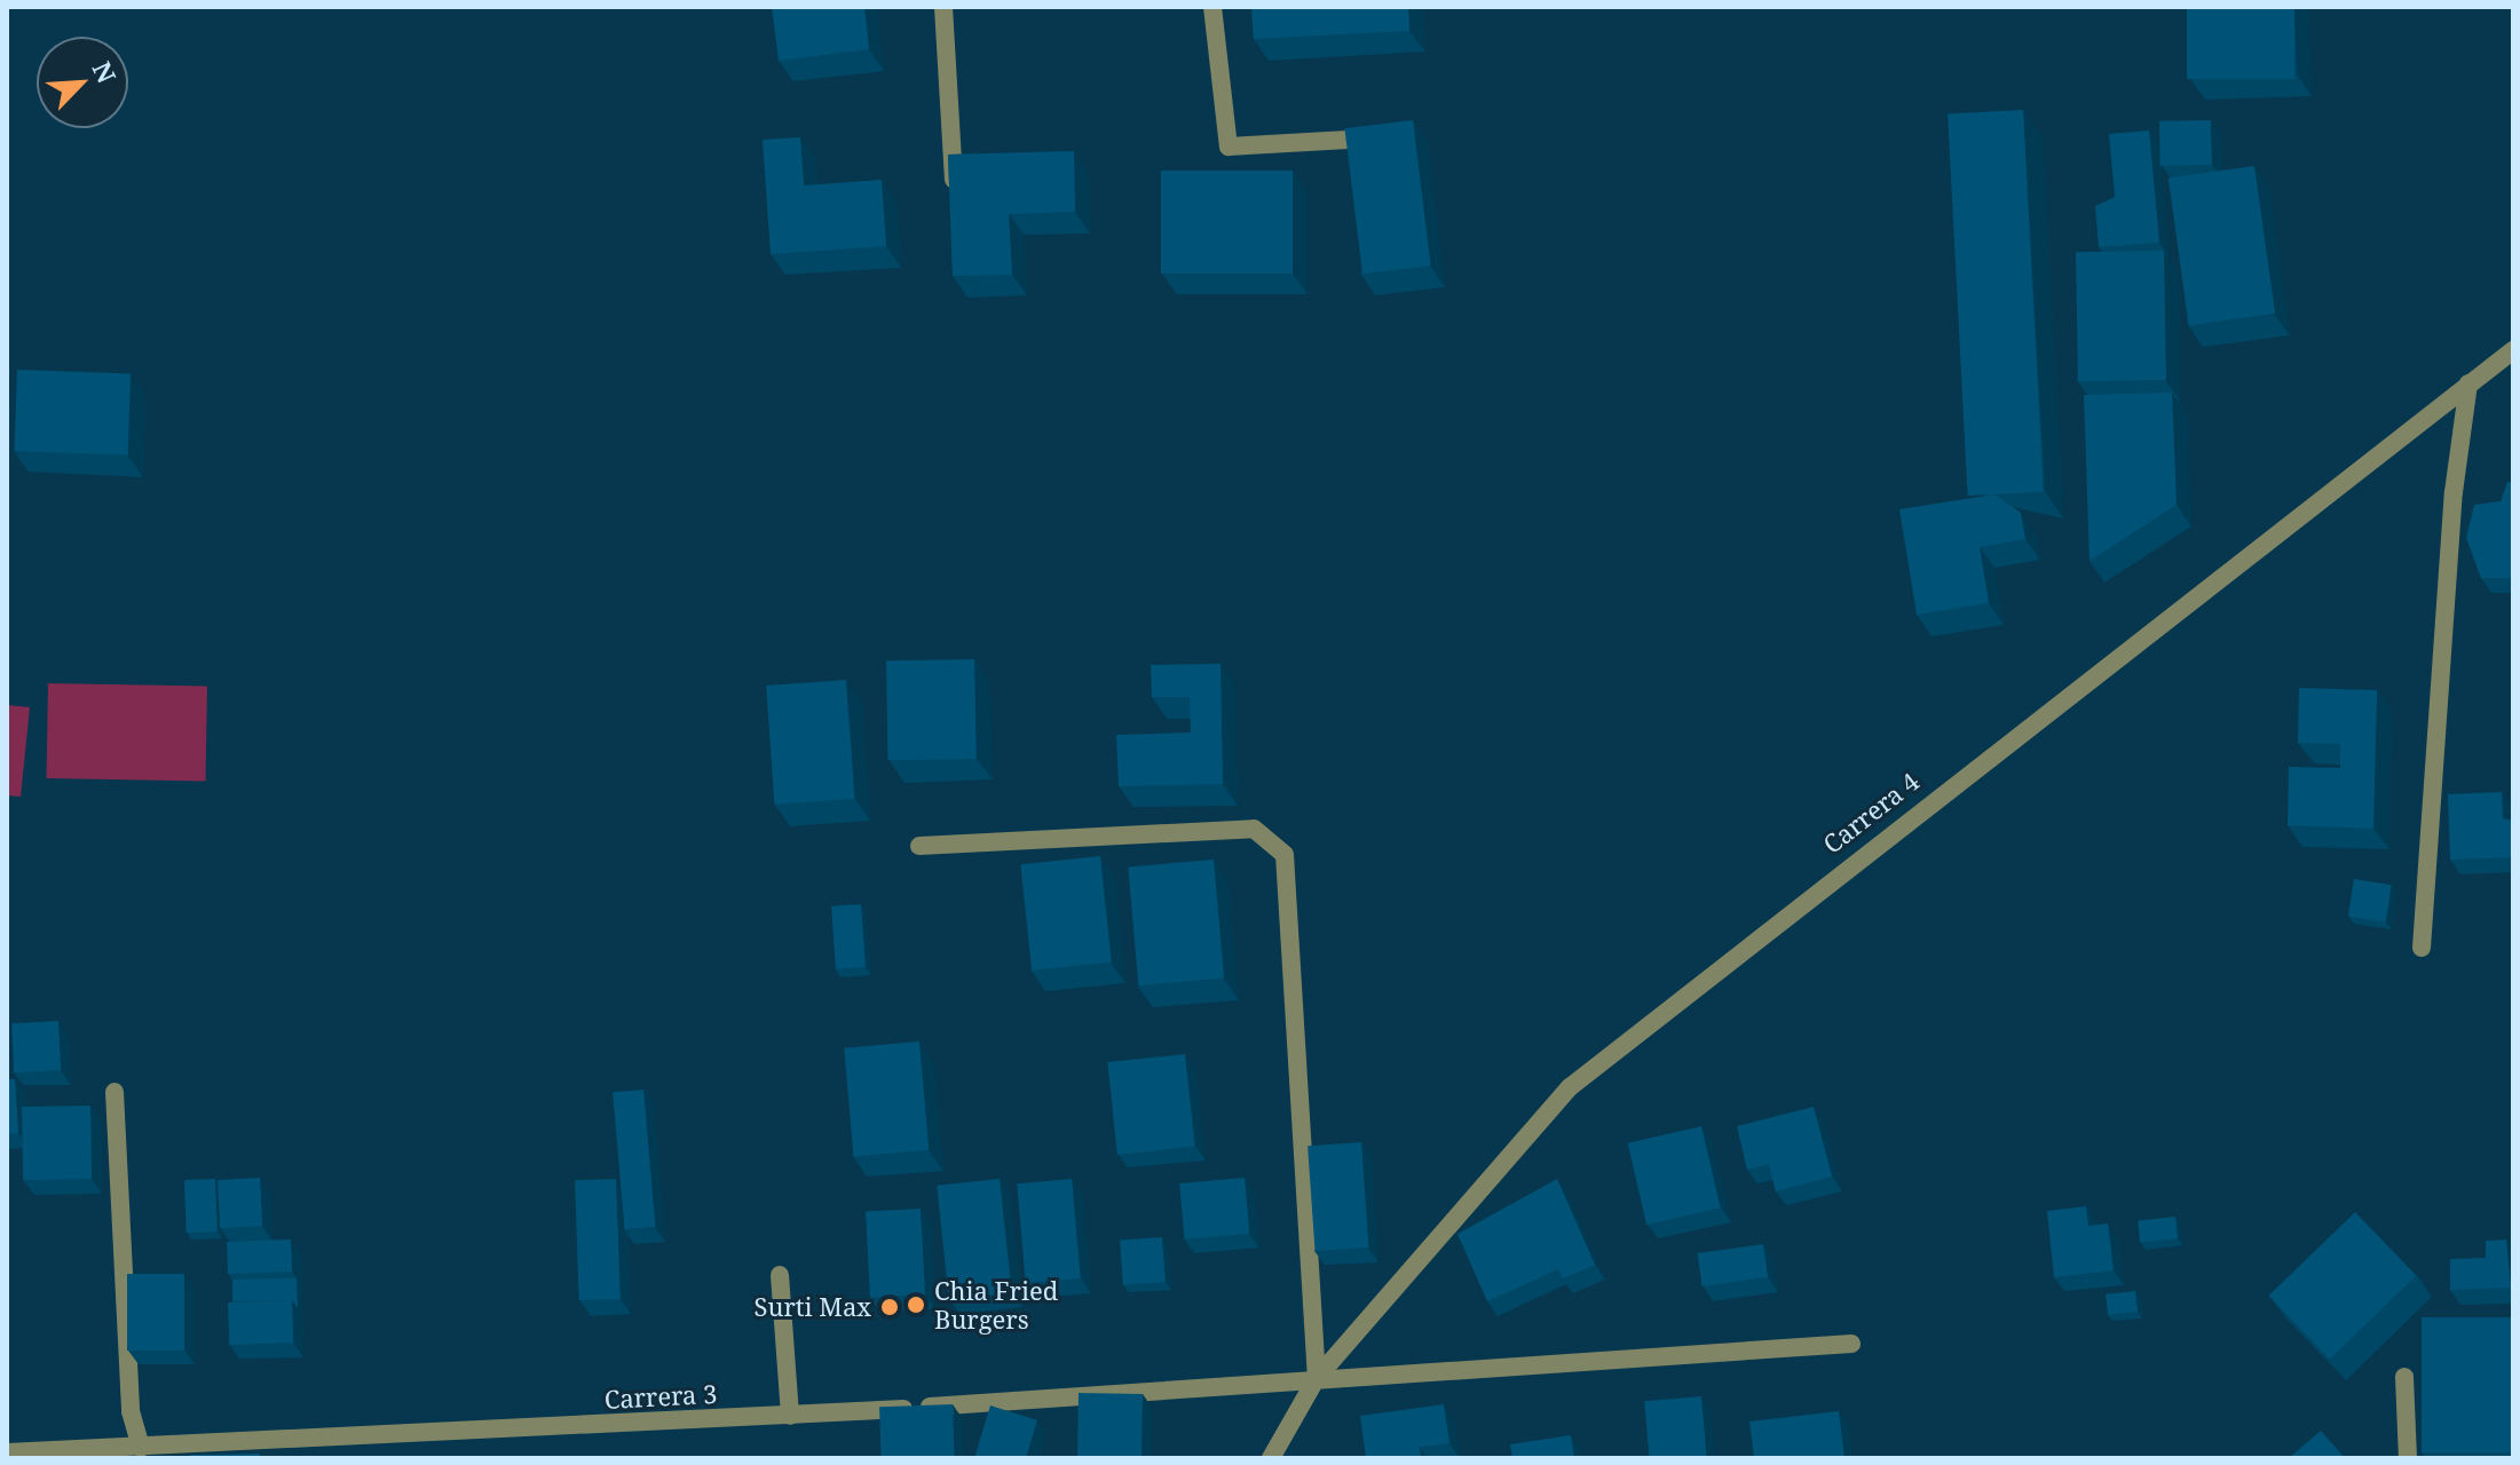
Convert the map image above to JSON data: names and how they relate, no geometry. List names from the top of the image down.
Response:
{
  "streets": {
    "street": ["Carrera 4", "Carrera 3"]
  },
  "crossings": [
    ["Carrera 4", "Carrera 3"]
  ],
  "places": ["Chia Fried Burgers", "Surti Max"],
  "north": "top right"
}
